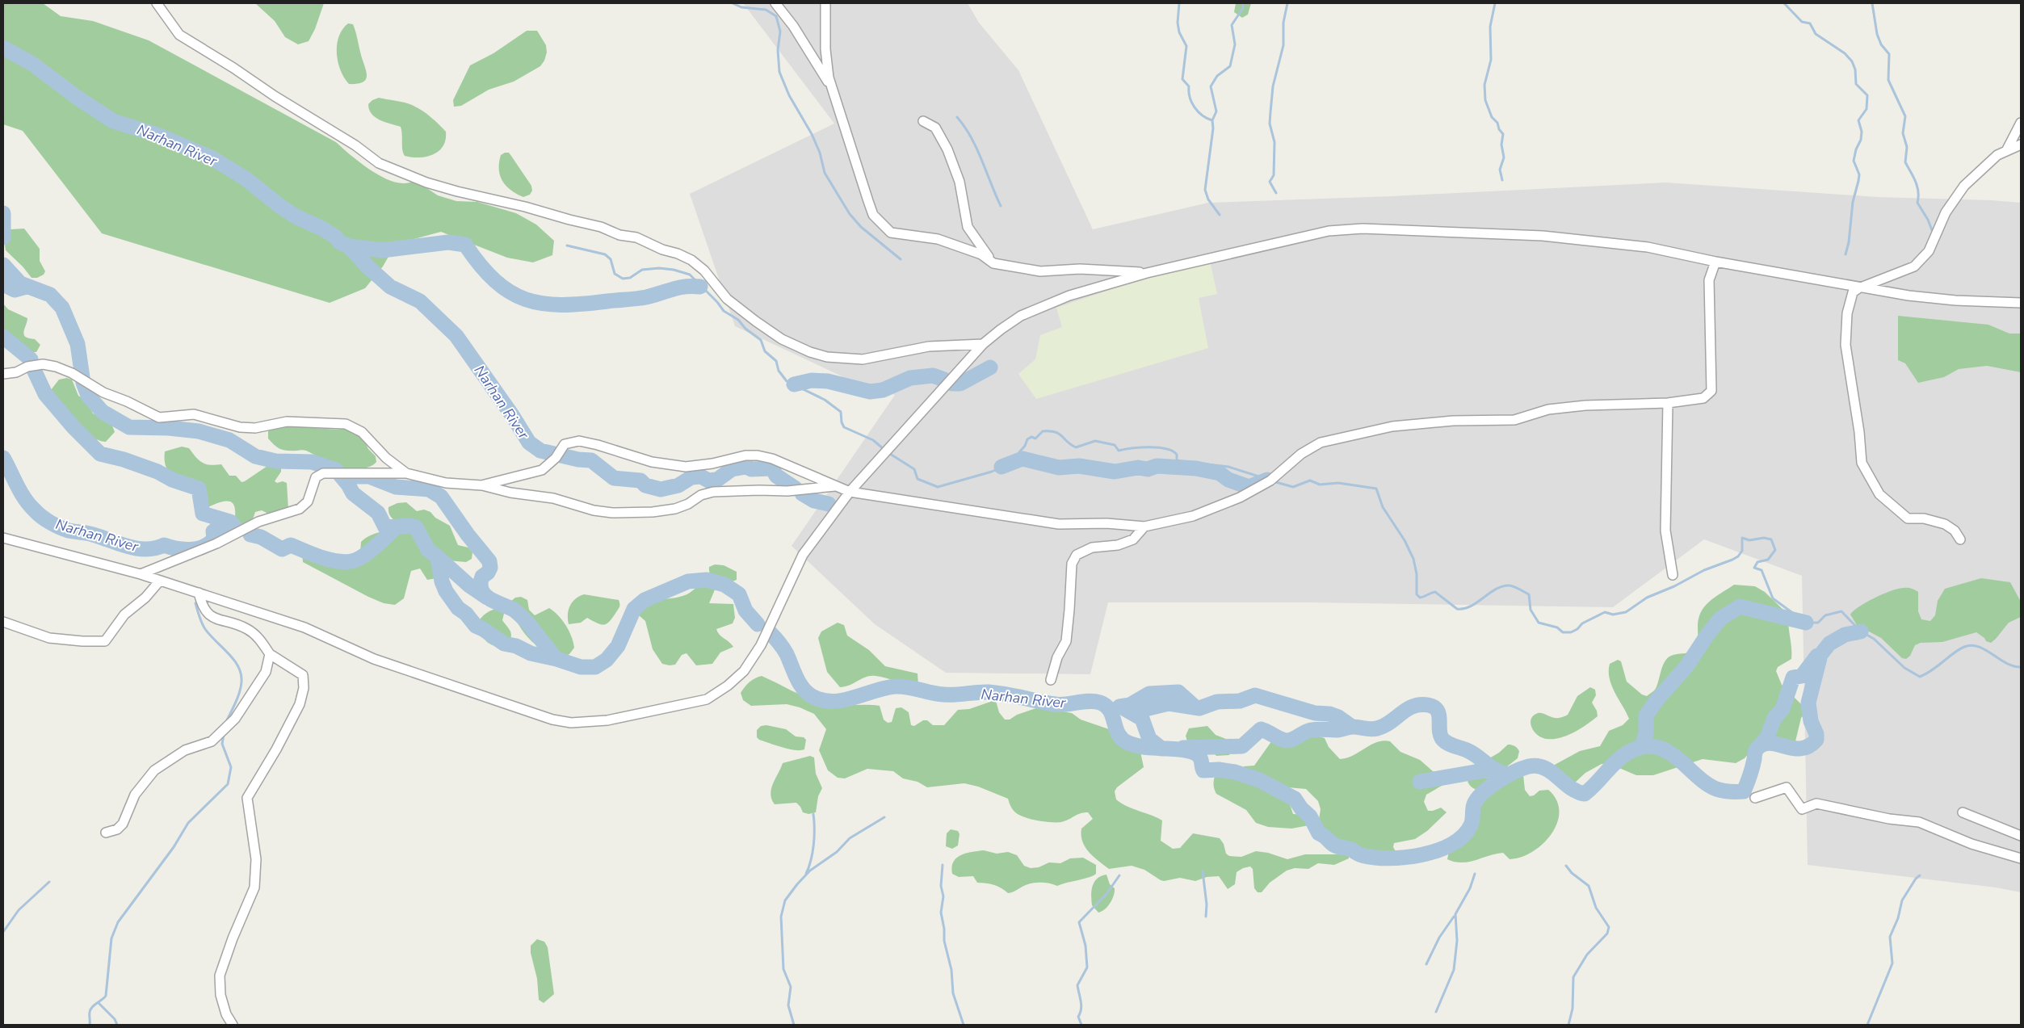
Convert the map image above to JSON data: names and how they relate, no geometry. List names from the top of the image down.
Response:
{
  "water": ["Narhan River"]
}
